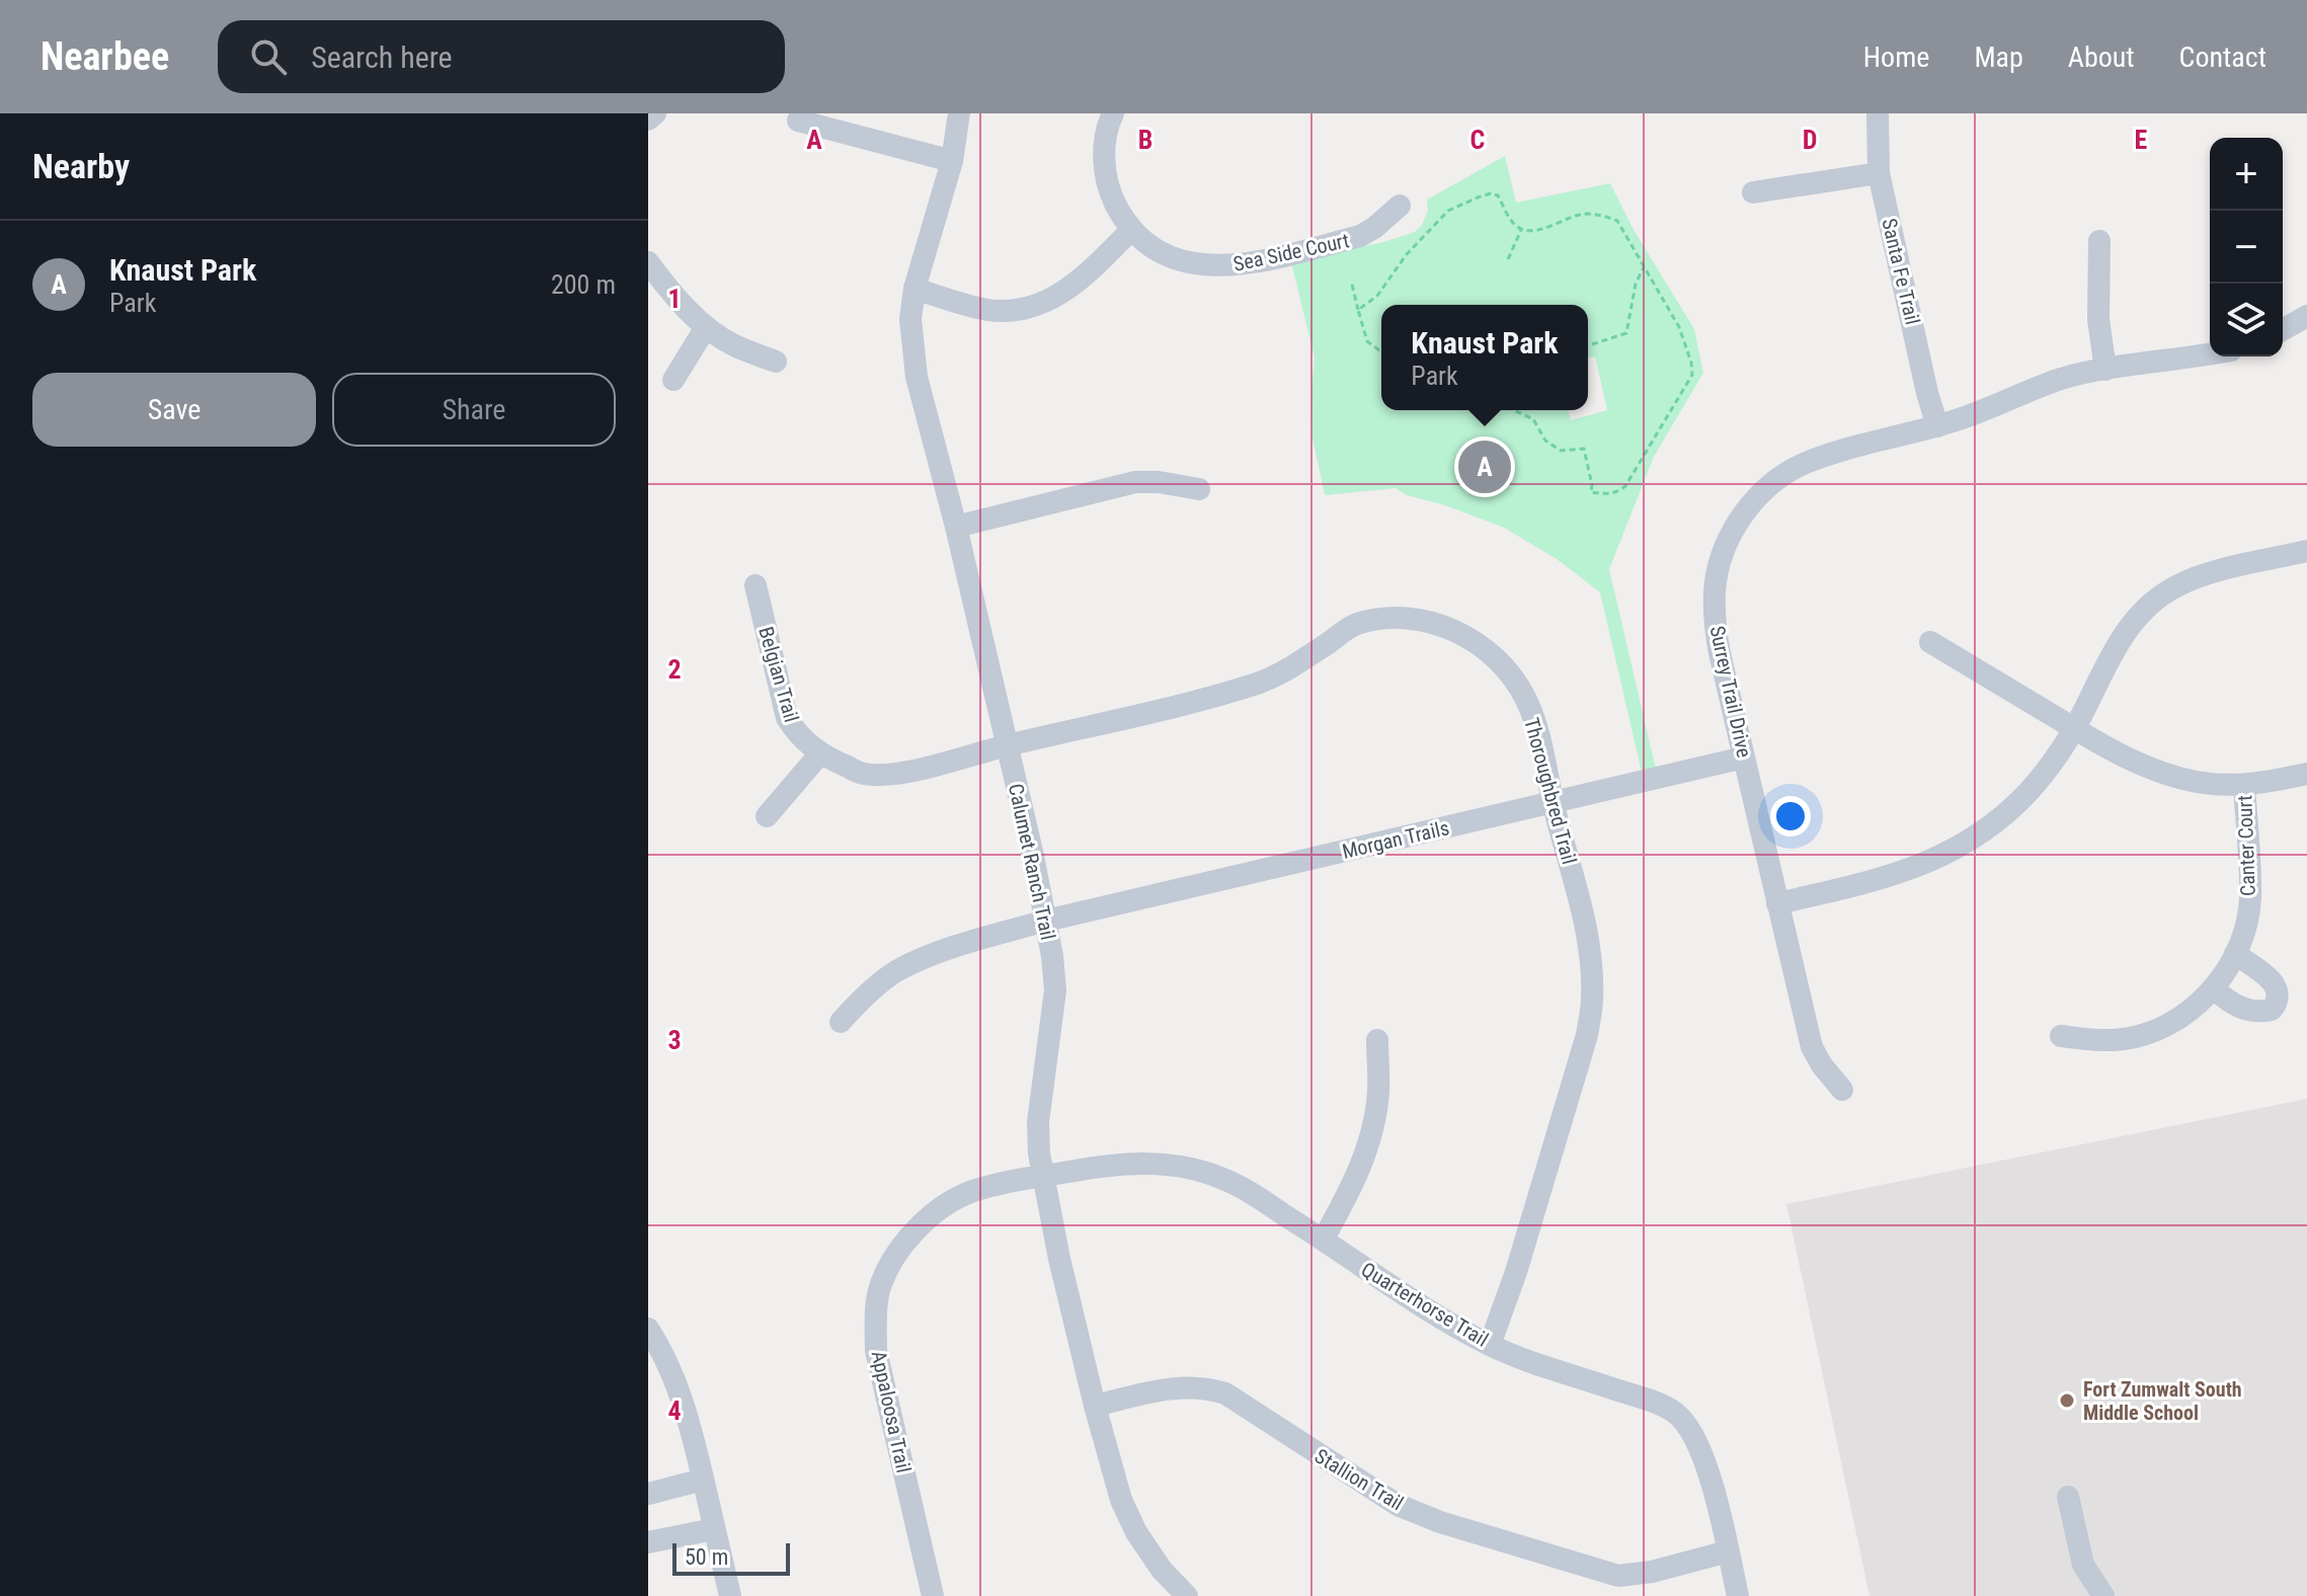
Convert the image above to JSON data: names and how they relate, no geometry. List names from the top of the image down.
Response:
{
  "streets": {
    "street": [
      "Sea Side Court",
      "Santa Fe Trail",
      "Belgian Trail",
      "Surrey Trail Drive",
      "Thoroughbred Trail",
      "Morgan Trails",
      "Canter Court",
      "Calumet Ranch Trail",
      "Quarterhorse Trail",
      "Appaloosa Trail",
      "Stallion Trail"
    ]
  },
  "crossings": [
    ["Santa Fe Trail", "Surrey Trail Drive"],
    ["Belgian Trail", "Thoroughbred Trail"],
    ["Belgian Trail", "Calumet Ranch Trail"],
    ["Surrey Trail Drive", "Morgan Trails"],
    ["Thoroughbred Trail", "Morgan Trails"],
    ["Thoroughbred Trail", "Calumet Ranch Trail"],
    ["Thoroughbred Trail", "Quarterhorse Trail"],
    ["Morgan Trails", "Calumet Ranch Trail"],
    ["Calumet Ranch Trail", "Quarterhorse Trail"],
    ["Calumet Ranch Trail", "Appaloosa Trail"],
    ["Calumet Ranch Trail", "Stallion Trail"],
    ["Quarterhorse Trail", "Appaloosa Trail"],
    ["Quarterhorse Trail", "Stallion Trail"]
  ],
  "places": ["Fort Zumwalt South Middle School"],
  "scale_bar": "50 m",
  "page": {
    "header": "Nearbee",
    "search": "Search here",
    "nav": [
      "Home",
      "Map",
      "About",
      "Contact"
    ],
    "heading": "Nearby",
    "map_buttons": ["+", "−"],
    "list": [
      {
        "mark": "A",
        "name": "Knaust Park",
        "note": "Park",
        "value": "200 m"
      }
    ],
    "popup": ["Knaust Park", "Park"],
    "buttons": ["Save", "Share"],
    "pins": "A",
    "scale": "50 m"
  },
  "grid": {
    "columns": [
      "A",
      "B",
      "C",
      "D",
      "E"
    ],
    "rows": [
      "1",
      "2",
      "3",
      "4"
    ]
  }
}
